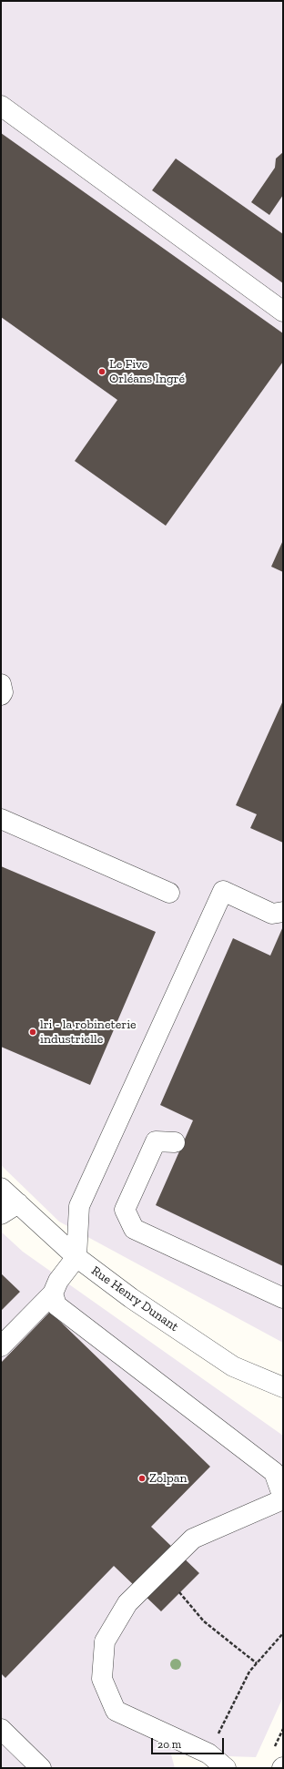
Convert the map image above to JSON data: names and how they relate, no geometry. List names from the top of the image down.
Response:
{
  "streets": {
    "street": ["Rue Henry Dunant"]
  },
  "places": ["Le Five Orléans Ingré", "lri - la robineterie industrielle", "Zolpan"],
  "scale_bar": "20 m"
}
